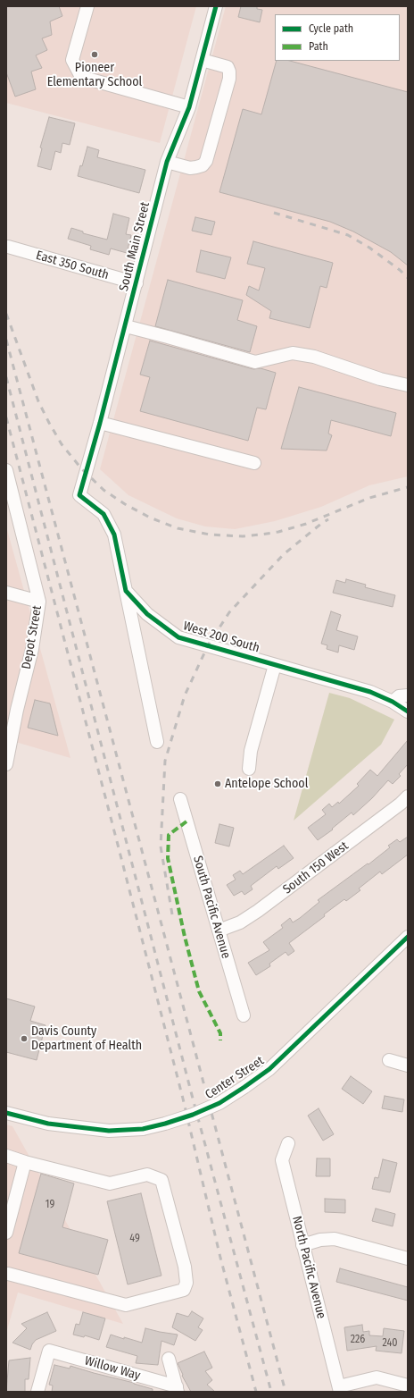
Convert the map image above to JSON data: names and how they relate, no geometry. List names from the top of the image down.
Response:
{
  "streets": {
    "street": [
      "South Main Street",
      "East 350 South",
      "Depot Street",
      "West 200 South",
      "South 150 West",
      "South Pacific Avenue",
      "Center Street",
      "North Pacific Avenue",
      "Willow Way"
    ]
  },
  "crossings": [
    ["South Main Street", "East 350 South"],
    ["South Main Street", "West 200 South"],
    ["South 150 West", "South Pacific Avenue"]
  ],
  "places": ["Pioneer Elementary School", "Antelope School", "Davis County Department of Health"],
  "house_numbers": [
    "19",
    "49",
    "226",
    "240"
  ],
  "legend": ["Cycle path", "Path"]
}
